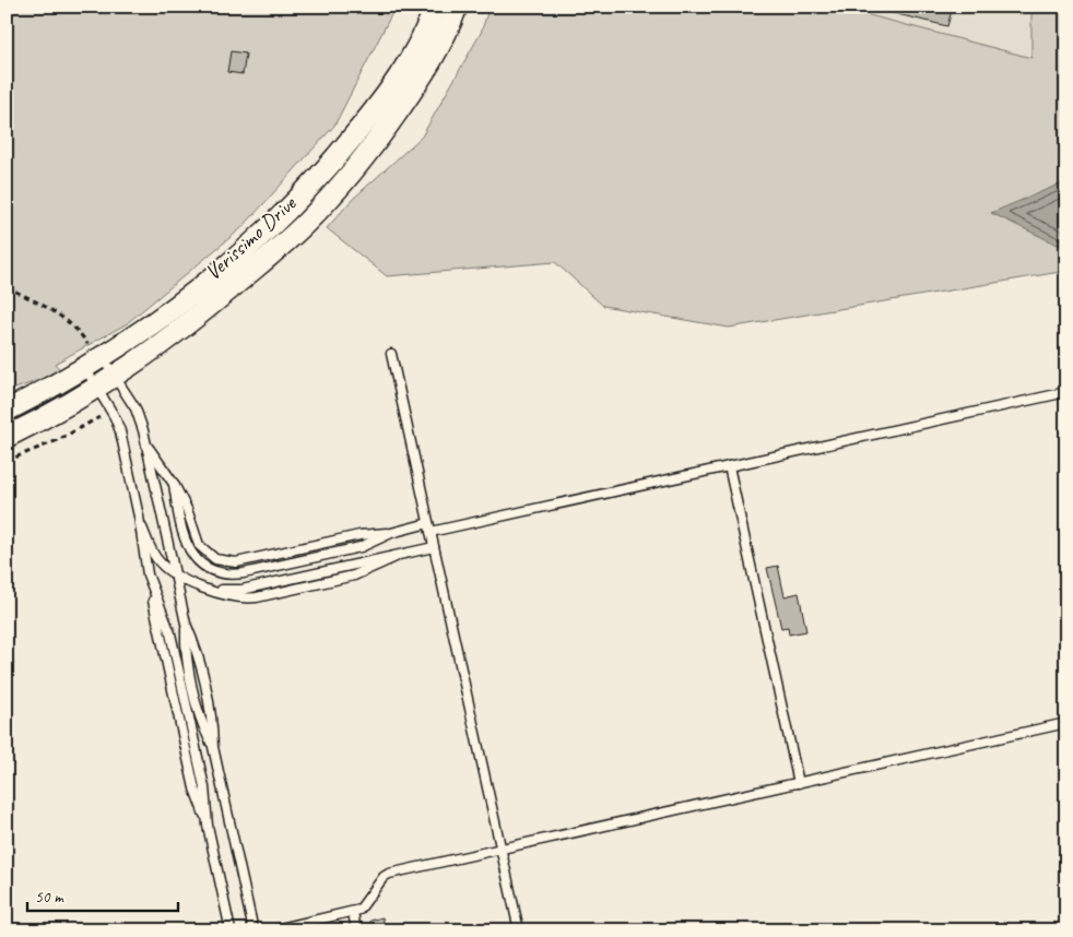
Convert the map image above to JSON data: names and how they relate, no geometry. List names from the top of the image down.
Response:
{
  "streets": {
    "street": ["Verissimo Drive"]
  },
  "scale_bar": "50 m"
}
